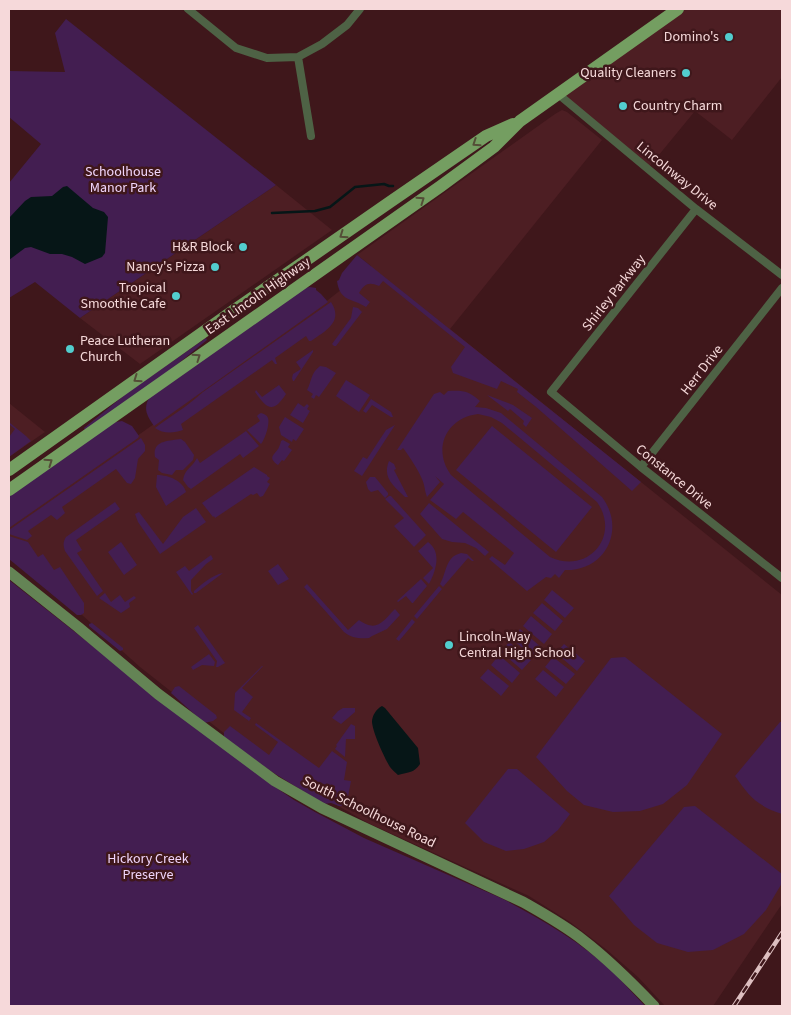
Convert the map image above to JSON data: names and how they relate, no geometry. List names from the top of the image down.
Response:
{
  "streets": {
    "main road": ["East Lincoln Highway"],
    "street": [
      "Lincolnway Drive",
      "Shirley Parkway",
      "Herr Drive",
      "Constance Drive",
      "South Schoolhouse Road"
    ]
  },
  "crossings": [
    ["Lincolnway Drive", "Shirley Parkway"],
    ["Lincolnway Drive", "East Lincoln Highway"],
    ["Shirley Parkway", "Constance Drive"],
    ["Herr Drive", "Constance Drive"]
  ],
  "parks": ["Schoolhouse Manor Park", "Hickory Creek Preserve"],
  "places": [
    "Domino's",
    "Quality Cleaners",
    "Country Charm",
    "H&R Block",
    "Nancy's Pizza",
    "Tropical Smoothie Cafe",
    "Peace Lutheran Church",
    "Lincoln-Way Central High School"
  ]
}
